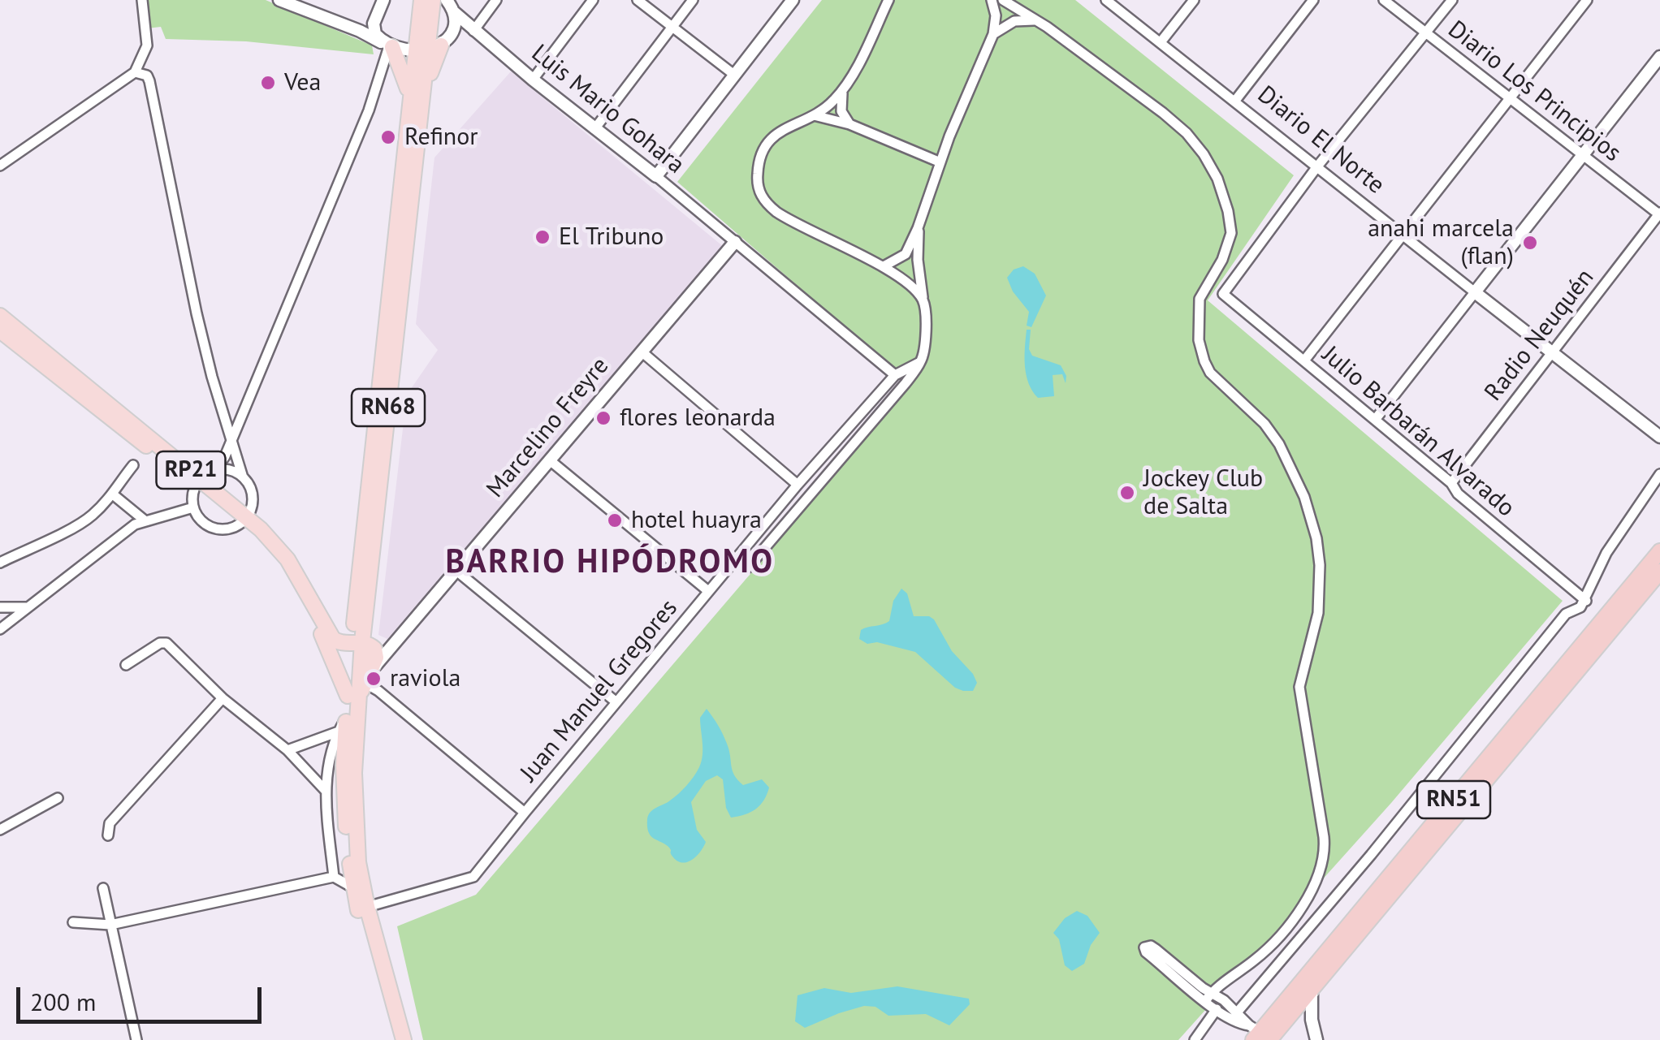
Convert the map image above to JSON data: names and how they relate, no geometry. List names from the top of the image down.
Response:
{
  "streets": {
    "highway": ["RN51"],
    "main road": ["RN68", "RP21"],
    "street": [
      "Diario Los Principios",
      "Luis Mario Gohara",
      "Diario El Norte",
      "Radio Neuquén",
      "Marcelino Freyre",
      "Julio Barbarán Alvarado",
      "Juan Manuel Gregores"
    ]
  },
  "crossings": [
    ["Diario Los Principios", "Radio Neuquén"],
    ["Luis Mario Gohara", "Marcelino Freyre"],
    ["Luis Mario Gohara", "Juan Manuel Gregores"],
    ["Diario El Norte", "Radio Neuquén"],
    ["Diario El Norte", "Julio Barbarán Alvarado"],
    ["Radio Neuquén", "Julio Barbarán Alvarado"],
    ["RN68", "RP21"],
    ["RN68", "Juan Manuel Gregores"]
  ],
  "districts": ["BARRIO HIPÓDROMO"],
  "places": [
    "Vea",
    "Refinor",
    "El Tribuno",
    "anahi marcela (flan)",
    "flores leonarda",
    "Jockey Club de Salta",
    "hotel huayra",
    "raviola"
  ],
  "scale_bar": "200 m"
}
